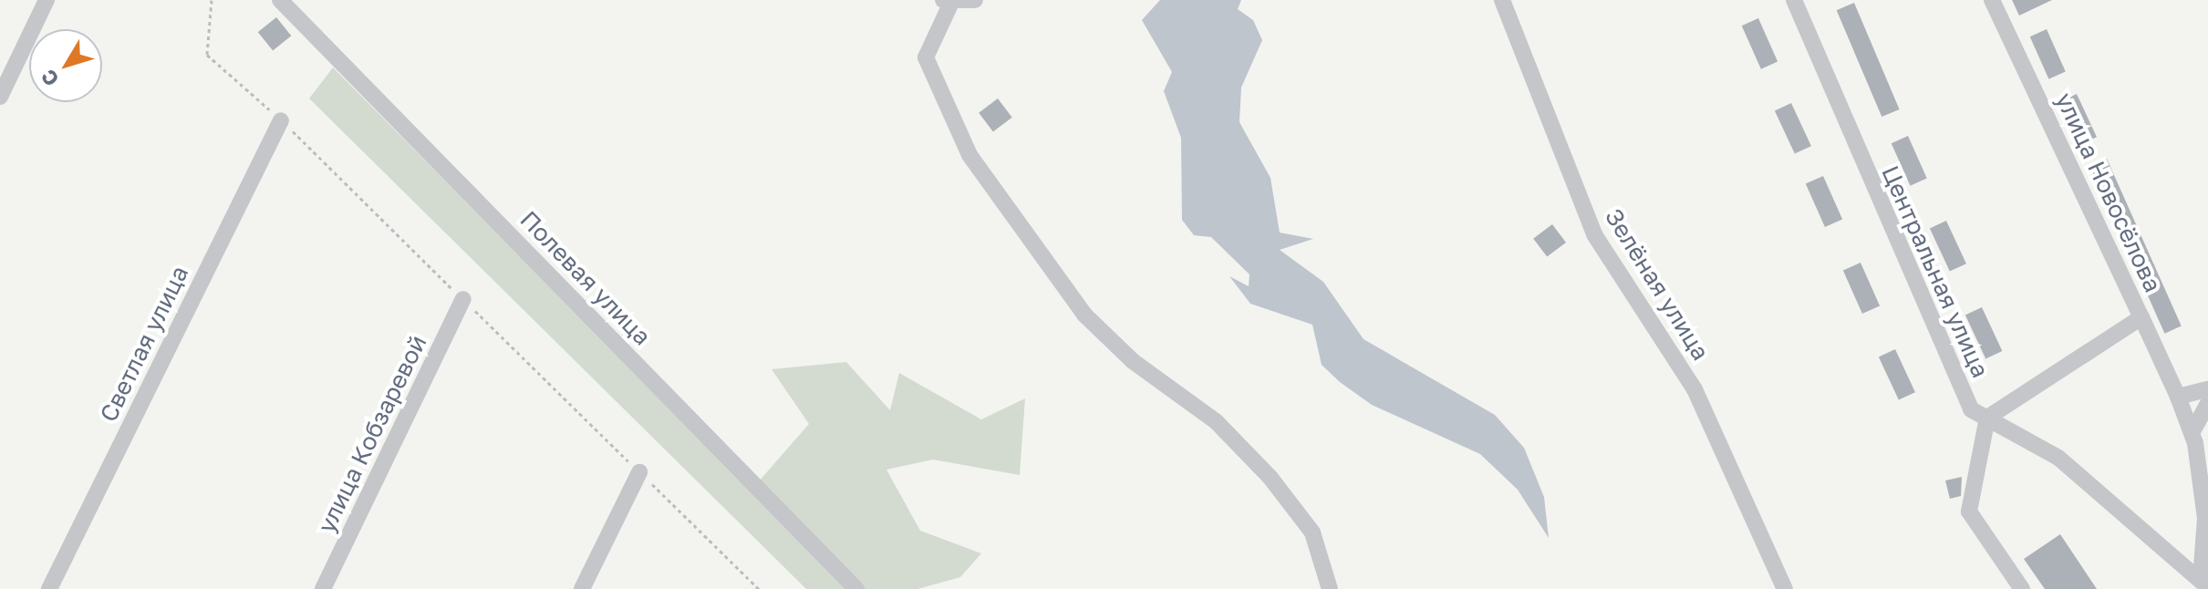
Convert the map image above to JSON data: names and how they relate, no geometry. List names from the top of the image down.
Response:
{
  "streets": {
    "street": [
      "улица Новосёлова",
      "Центральная улица",
      "Полевая улица",
      "Зелёная улица",
      "Светлая улица",
      "улица Кобзаревой"
    ]
  },
  "crossings": [
    ["улица Новосёлова", "Центральная улица"]
  ],
  "north": "bottom left"
}
